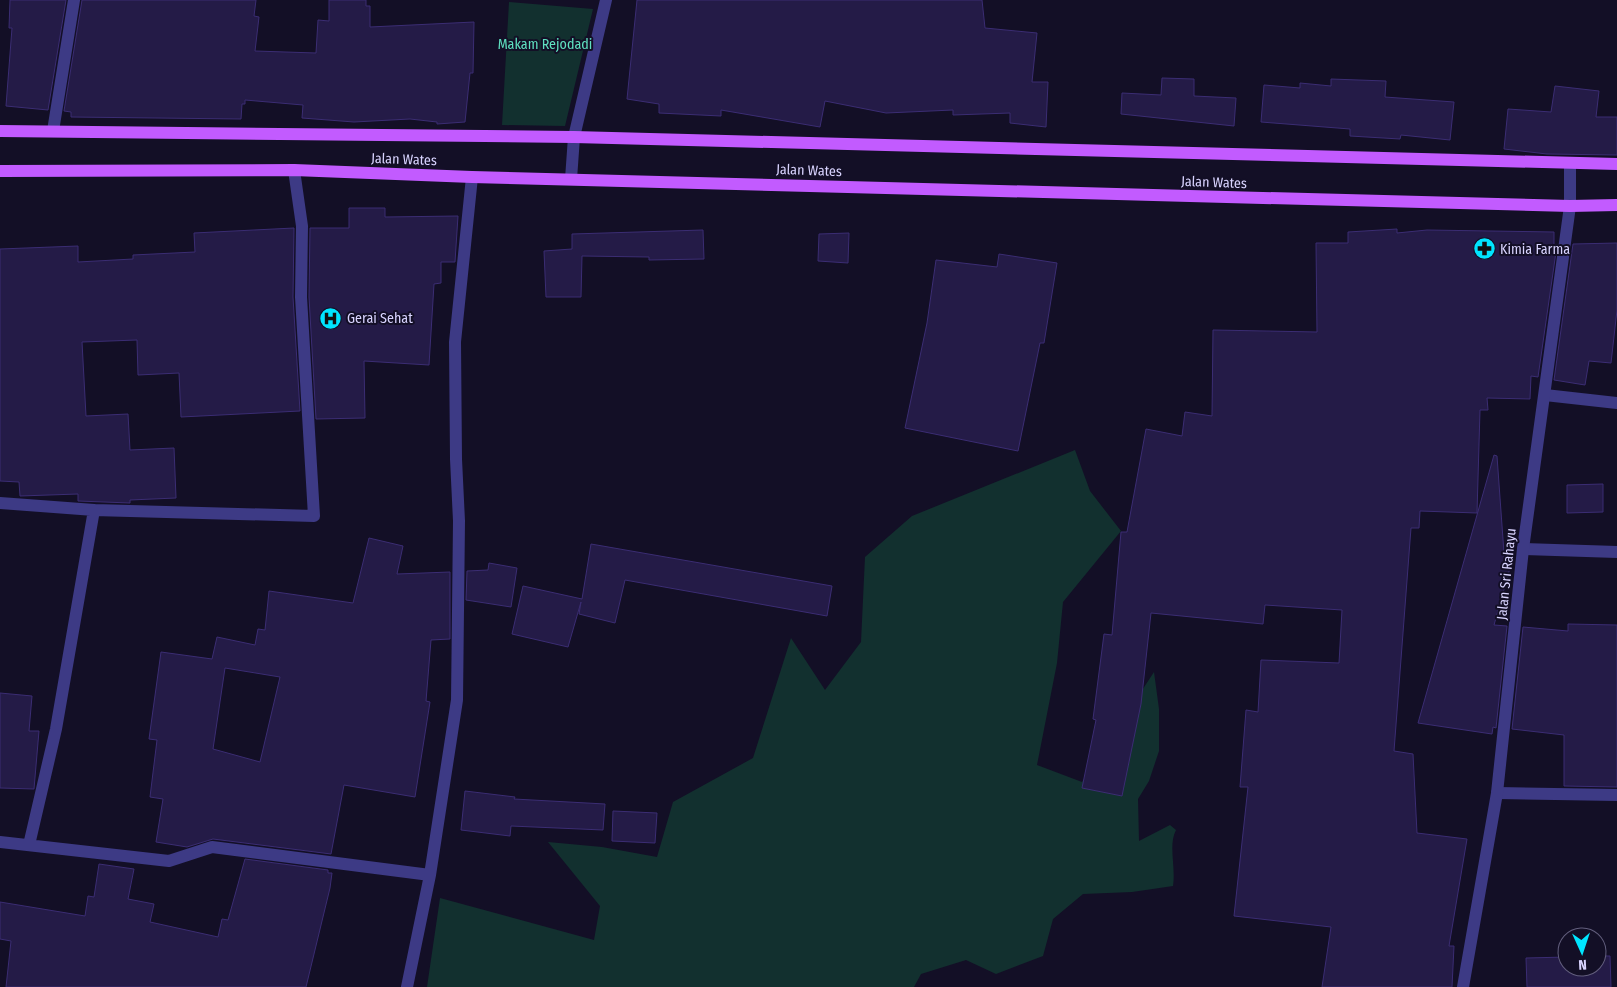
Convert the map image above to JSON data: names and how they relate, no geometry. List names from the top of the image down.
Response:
{
  "streets": {
    "main road": ["Jalan Wates"],
    "street": ["Jalan Sri Rahayu"]
  },
  "crossings": [
    ["Jalan Wates", "Jalan Sri Rahayu"]
  ],
  "parks": ["Makam Rejodadi"],
  "places": {
    "pharmacy": ["Kimia Farma"],
    "hospital": ["Gerai Sehat"]
  },
  "north": "bottom"
}
